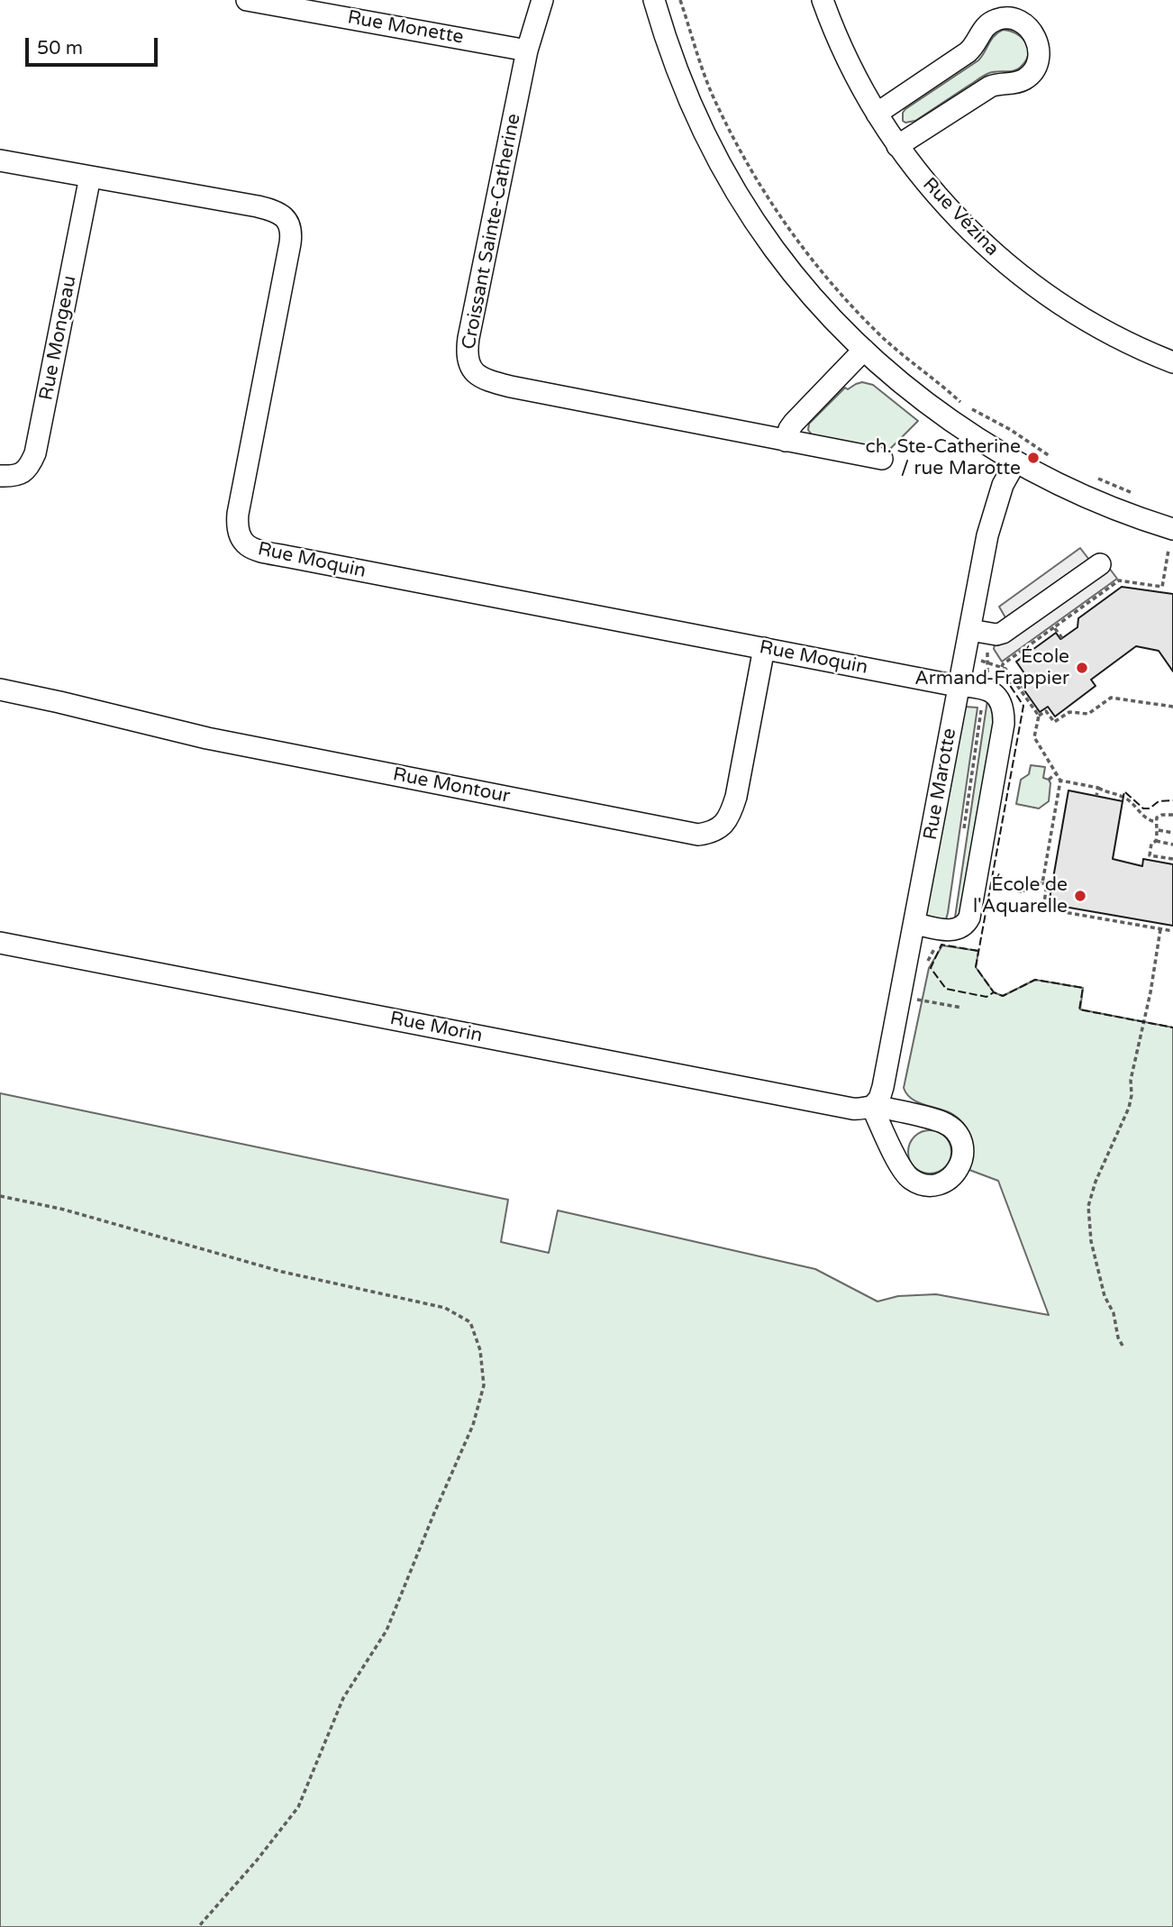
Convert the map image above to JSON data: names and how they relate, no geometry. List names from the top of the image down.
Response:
{
  "streets": {
    "street": [
      "Rue Monette",
      "Rue Vézina",
      "Croissant Sainte-Catherine",
      "Rue Mongeau",
      "Rue Moquin",
      "Rue Marotte",
      "Rue Montour",
      "Rue Morin"
    ]
  },
  "crossings": [
    ["Rue Monette", "Croissant Sainte-Catherine"],
    ["Rue Mongeau", "Rue Moquin"],
    ["Rue Moquin", "Rue Marotte"],
    ["Rue Moquin", "Rue Montour"],
    ["Rue Marotte", "Rue Morin"]
  ],
  "places": ["ch. Ste-Catherine / rue Marotte", "École Armand-Frappier", "École de l'Aquarelle"],
  "scale_bar": "50 m"
}
